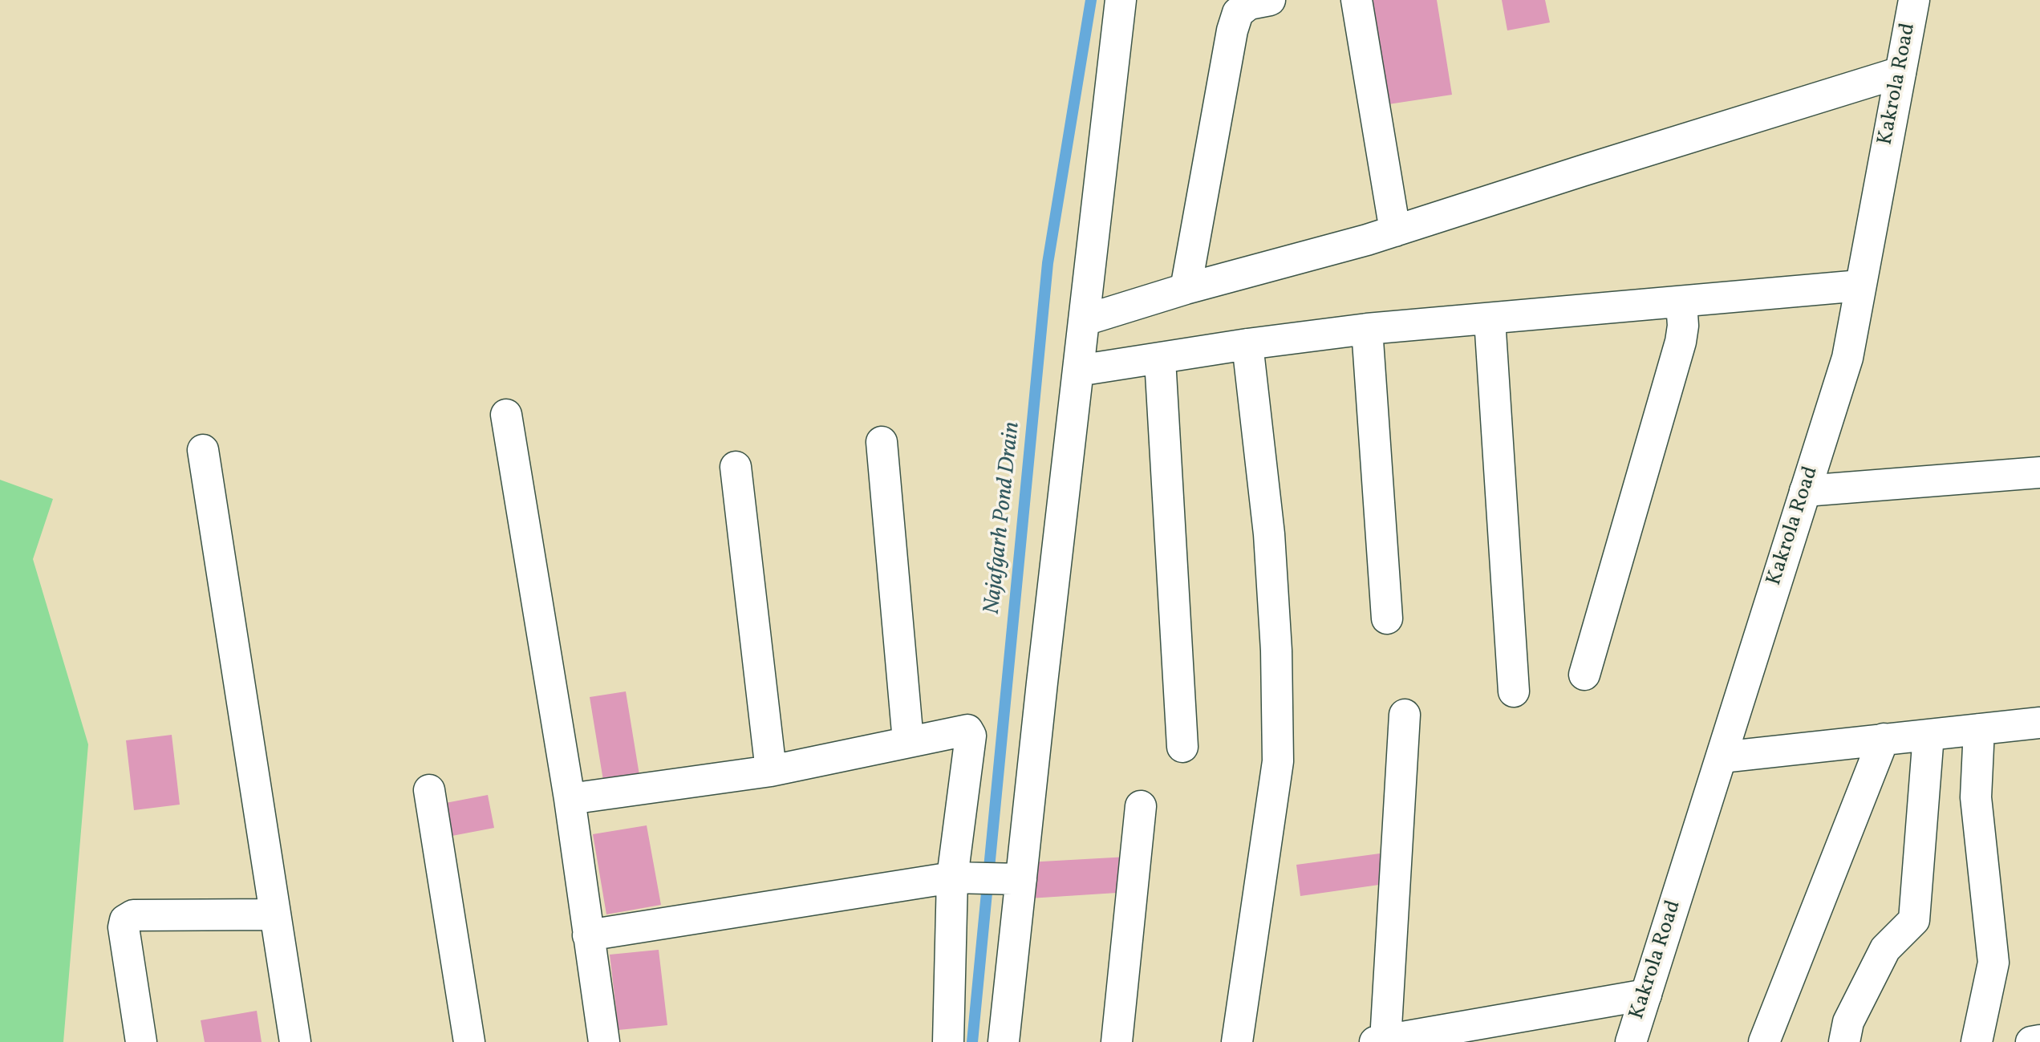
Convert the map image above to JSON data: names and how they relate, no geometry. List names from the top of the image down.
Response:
{
  "streets": {
    "street": ["Kakrola Road"]
  },
  "water": ["Najafgarh Pond Drain"]
}
